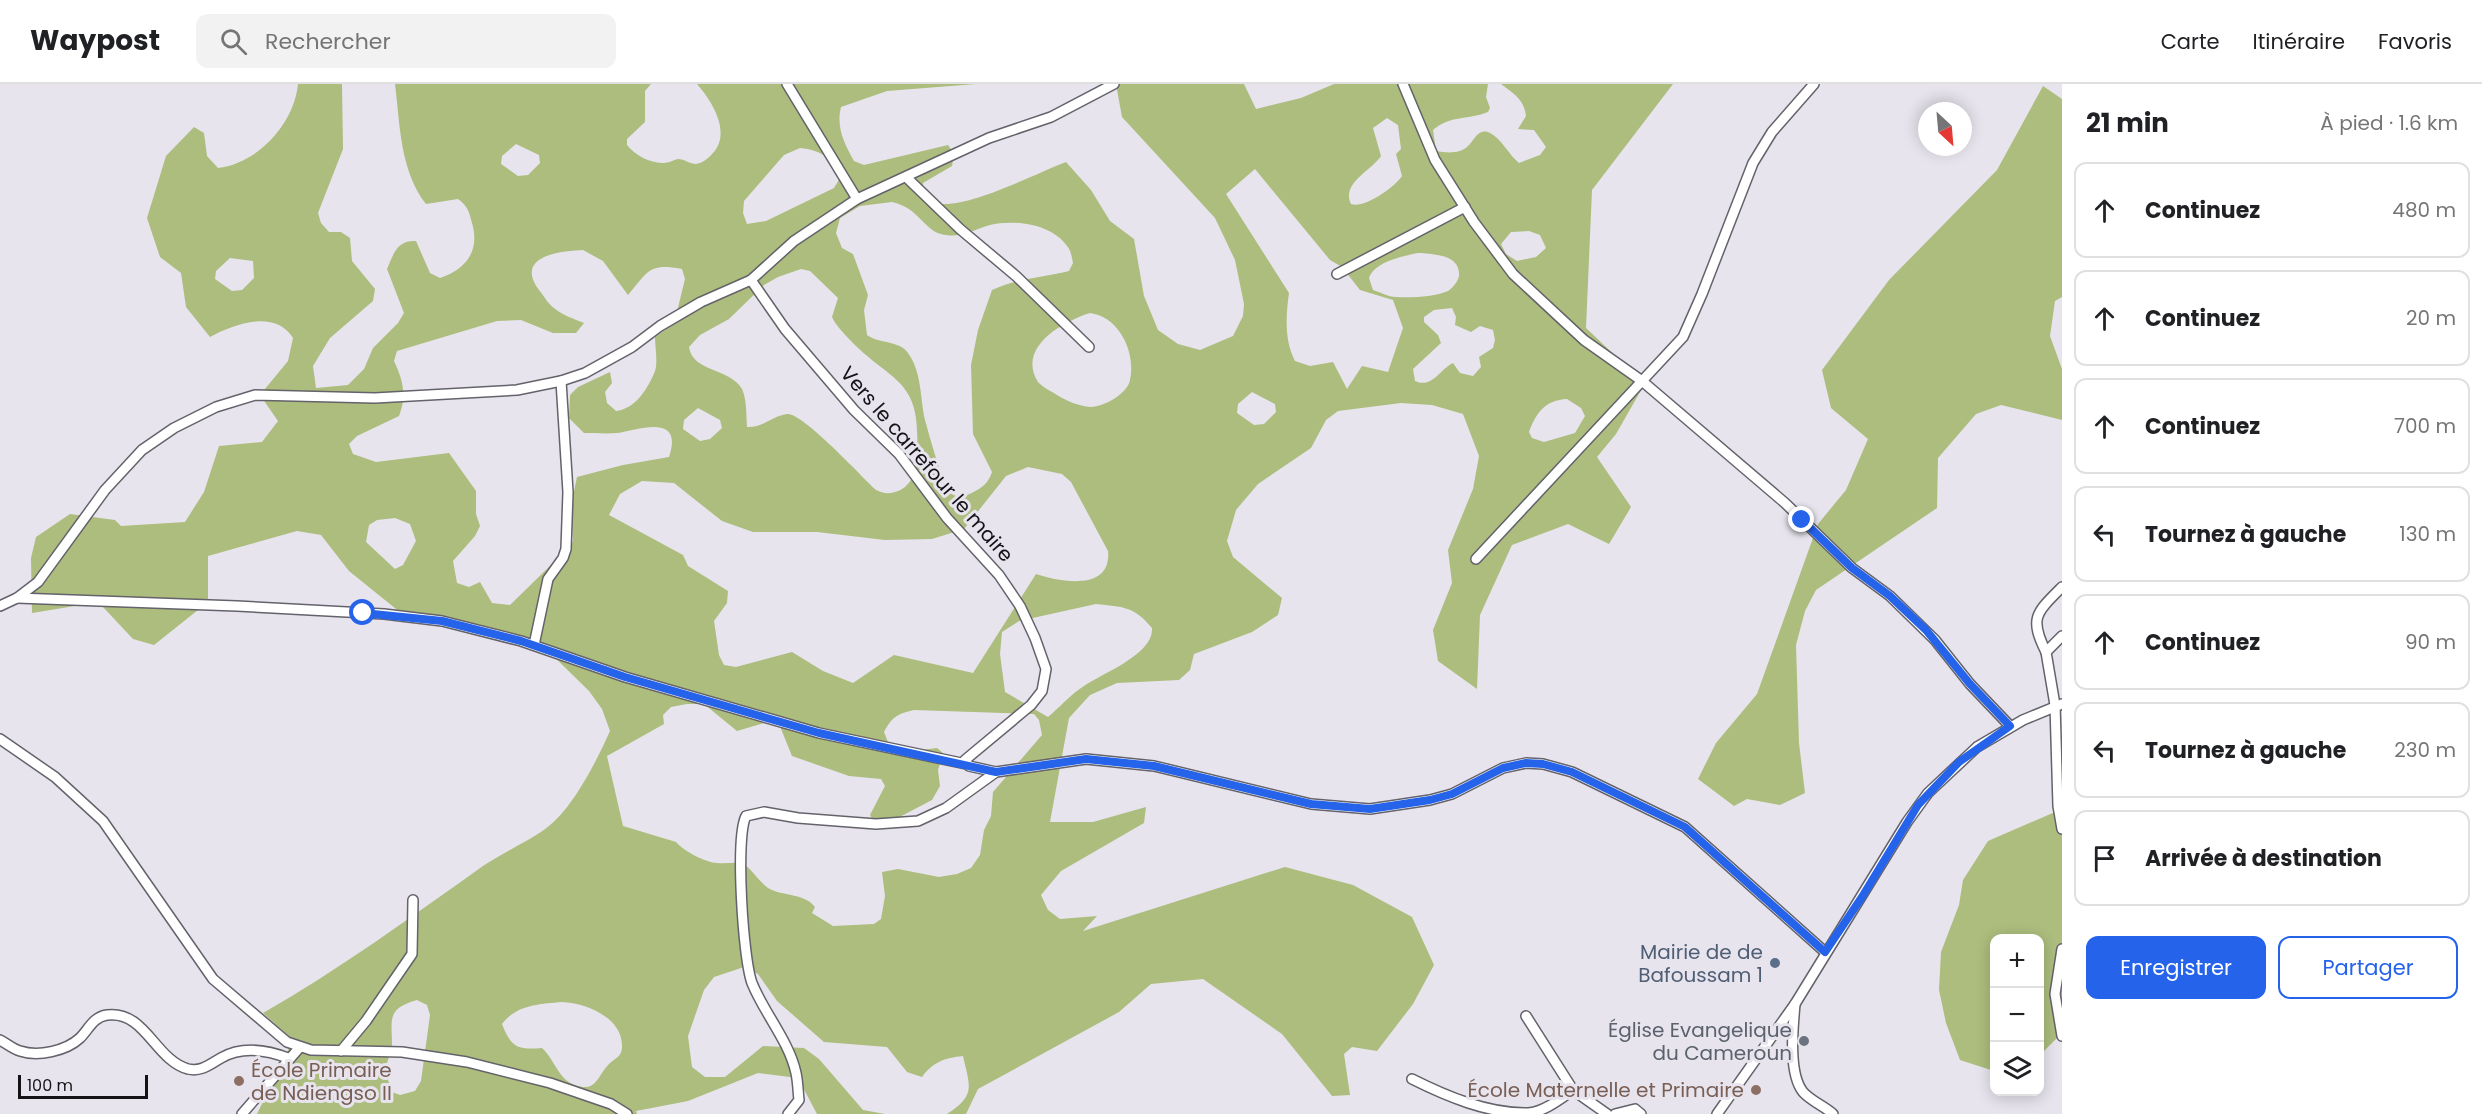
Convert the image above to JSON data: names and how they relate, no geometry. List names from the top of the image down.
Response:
{
  "streets": {
    "street": ["Vers le carrefour le maire"]
  },
  "places": [
    "Mairie de de Bafoussam 1",
    "Église Evangelique du Cameroun",
    "École Primaire de Ndiengso II",
    "École Maternelle et Primaire"
  ],
  "scale_bar": "100 m",
  "north": "bottom right",
  "page": {
    "header": "Waypost",
    "search": "Rechercher",
    "nav": ["Carte", "Itinéraire", "Favoris"],
    "heading": ["21 min", "À pied · 1.6 km"],
    "list": [
      ["Continuez", "480 m"],
      ["Continuez", "20 m"],
      ["Continuez", "700 m"],
      ["Tournez à gauche", "130 m"],
      ["Continuez", "90 m"],
      ["Tournez à gauche", "230 m"],
      "Arrivée à destination"
    ],
    "buttons": ["Enregistrer", "Partager"],
    "map_buttons": ["+", "−"],
    "scale": "100 m"
  }
}
